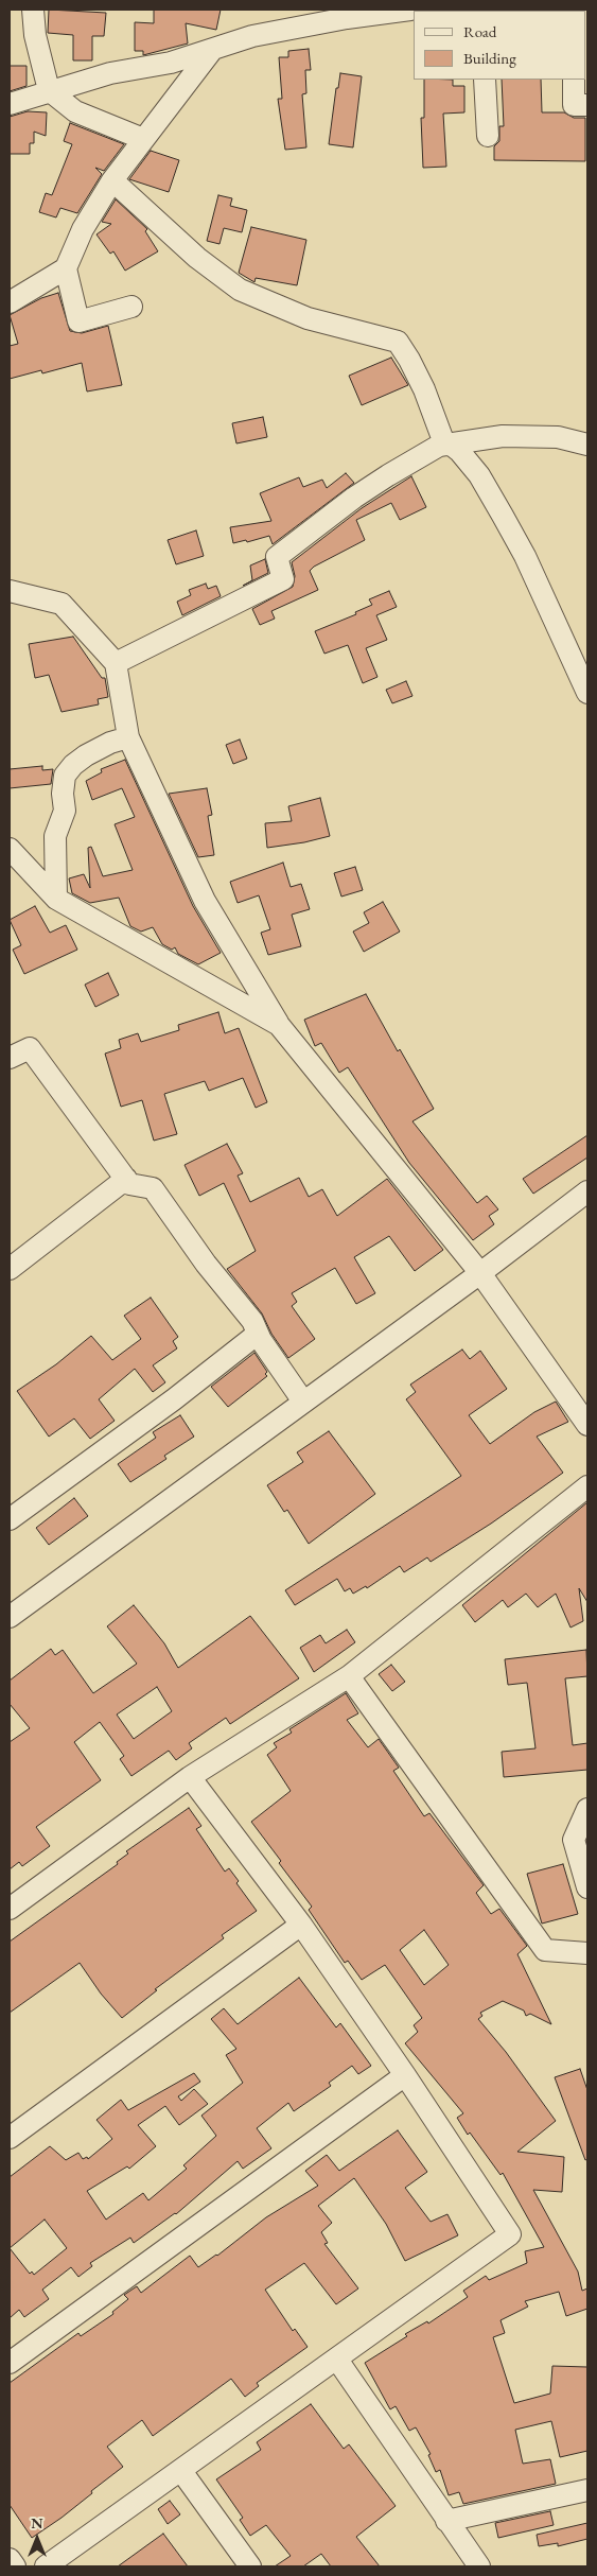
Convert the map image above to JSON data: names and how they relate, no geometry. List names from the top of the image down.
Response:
{
  "legend": ["Road", "Building"],
  "north": "top"
}
